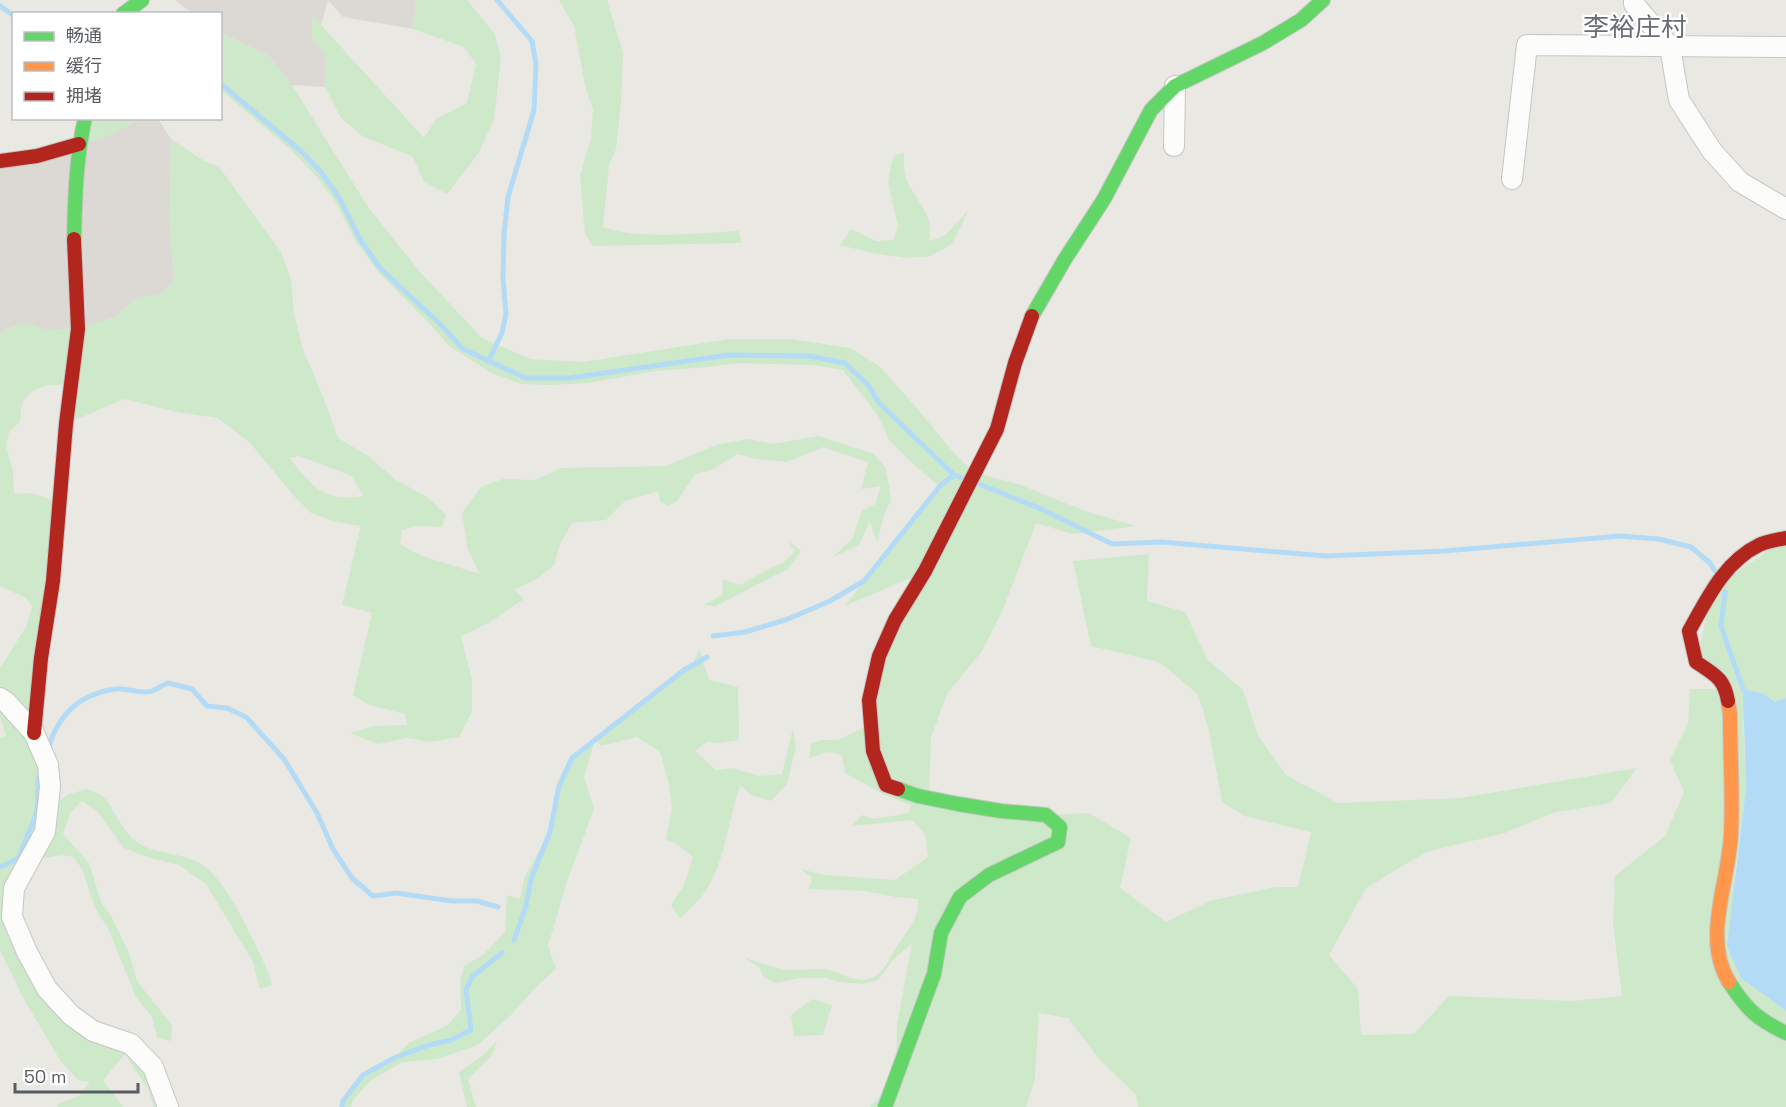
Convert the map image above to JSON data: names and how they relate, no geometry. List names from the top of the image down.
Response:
{
  "districts": ["李裕庄村"],
  "legend": ["畅通", "缓行", "拥堵"],
  "scale_bar": "50 m"
}
